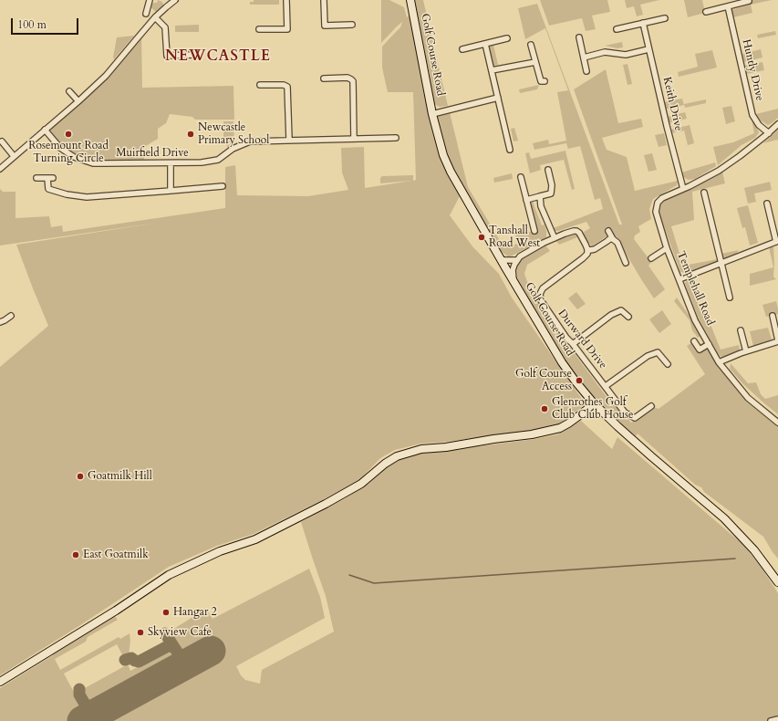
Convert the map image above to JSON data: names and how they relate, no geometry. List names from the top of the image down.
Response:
{
  "streets": {
    "street": [
      "Golf Course Road",
      "Huntly Drive",
      "Keith Drive",
      "Muirfield Drive",
      "Templehall Road",
      "Durward Drive"
    ]
  },
  "crossings": [
    ["Keith Drive", "Templehall Road"]
  ],
  "districts": ["NEWCASTLE"],
  "places": [
    "Rosemount Road Turning Circle",
    "Newcastle Primary School",
    "Tanshall Road West",
    "Golf Course Access",
    "Glenrothes Golf Club Club House",
    "Goatmilk Hill",
    "East Goatmilk",
    "Hangar 2",
    "Skyview Cafe"
  ],
  "scale_bar": "100 m"
}
